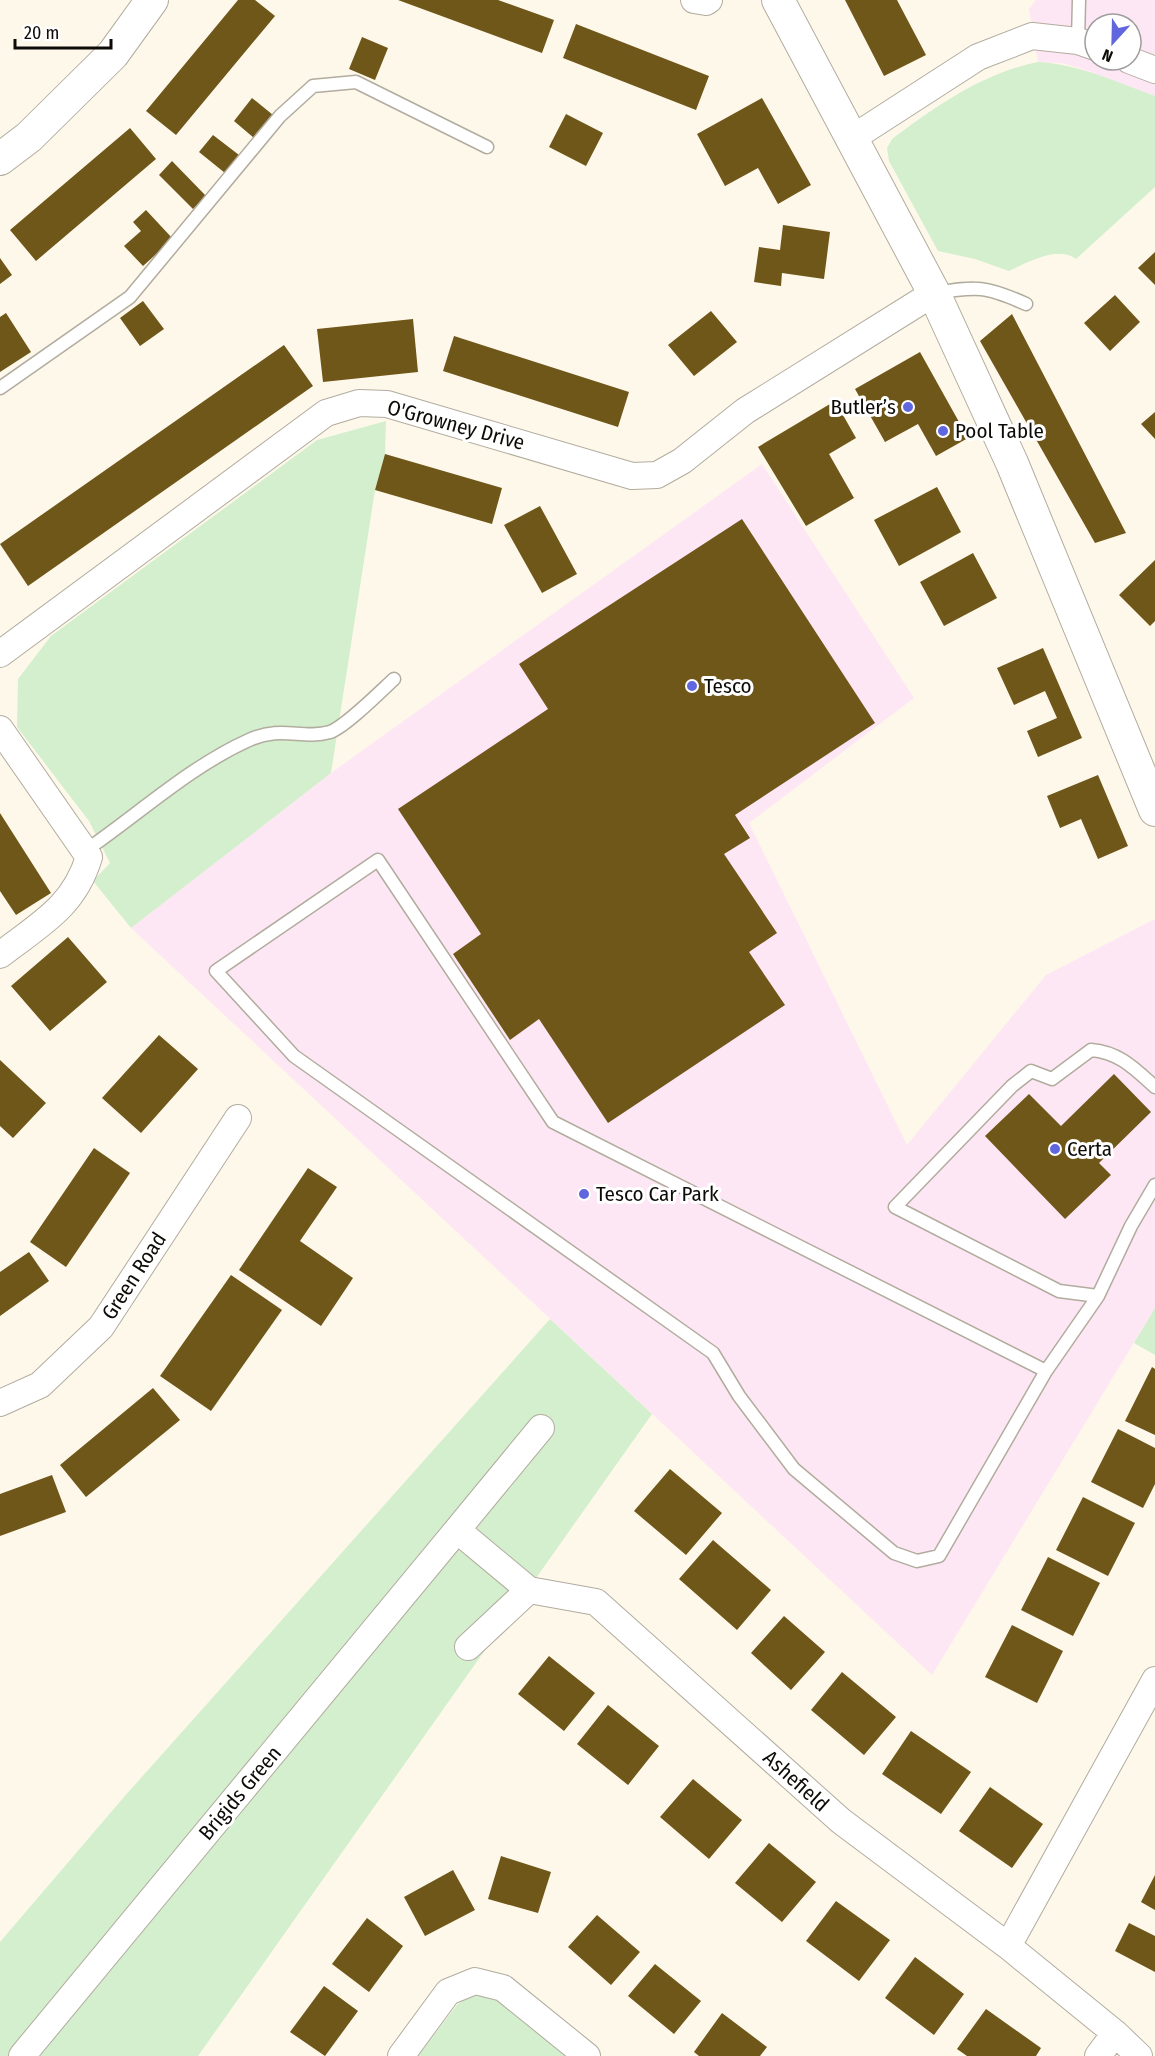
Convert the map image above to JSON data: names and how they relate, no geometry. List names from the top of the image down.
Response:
{
  "streets": {
    "street": [
      "O'Growney Drive",
      "Green Road",
      "Ashefield",
      "Brigids Green"
    ]
  },
  "places": [
    "Butler’s",
    "Pool Table",
    "Tesco",
    "Certa",
    "Tesco Car Park"
  ],
  "scale_bar": "20 m",
  "north": "bottom"
}
